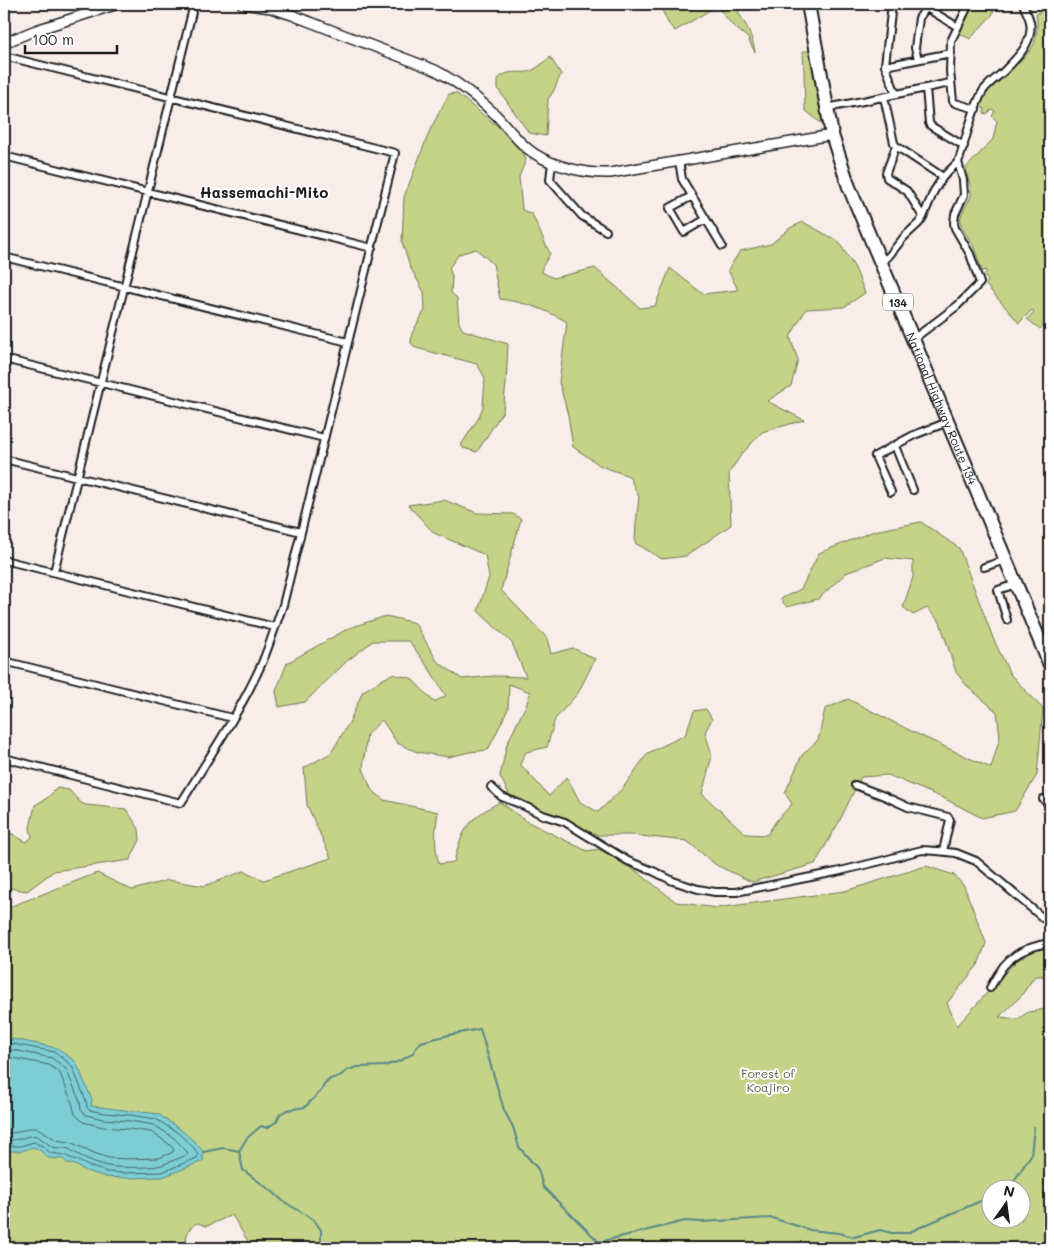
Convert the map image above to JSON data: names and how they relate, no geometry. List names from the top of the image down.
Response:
{
  "streets": {
    "highway": ["134", "National Highway Route 134"]
  },
  "districts": ["Hassemachi-Mito"],
  "parks": ["Forest of Koajiro"],
  "scale_bar": "100 m",
  "north": "top"
}
